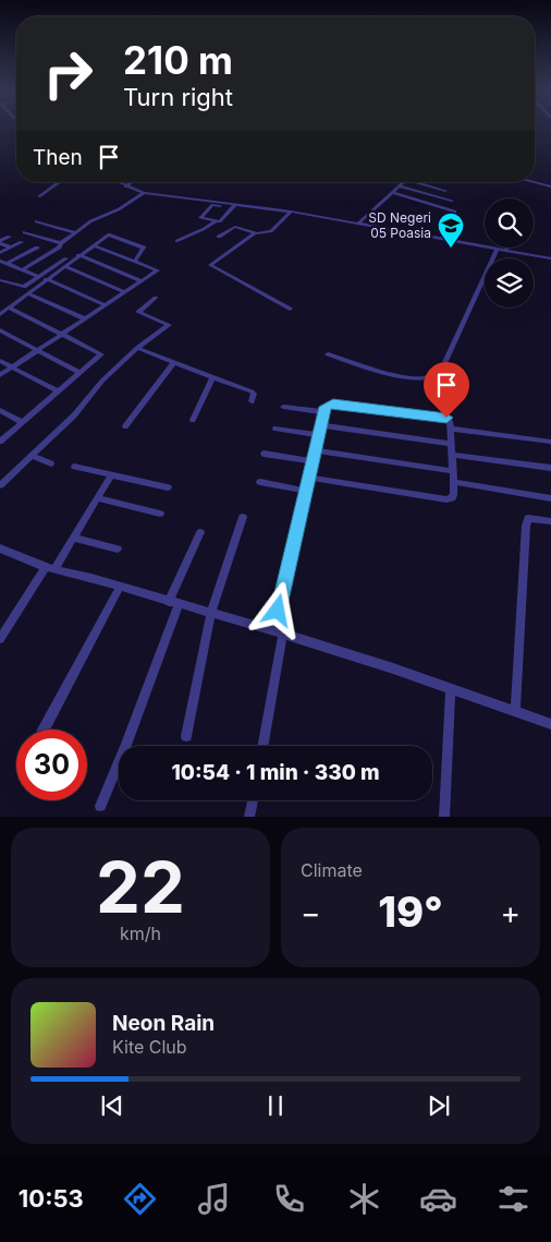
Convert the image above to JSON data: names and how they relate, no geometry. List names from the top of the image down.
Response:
{
  "places": {
    "school or university": ["SD Negeri 05 Poasia"]
  },
  "page": {
    "turn": ["210 m", "Turn right"],
    "then": "Then",
    "limit": "30",
    "trip": "10:54 · 1 min · 330 m",
    "tile": [
      ["22", "km/h"],
      "Climate"
    ],
    "heat": ["−", "19°", "+"],
    "song": ["Neon Rain", "Kite Club"],
    "tabs": "10:53"
  }
}
